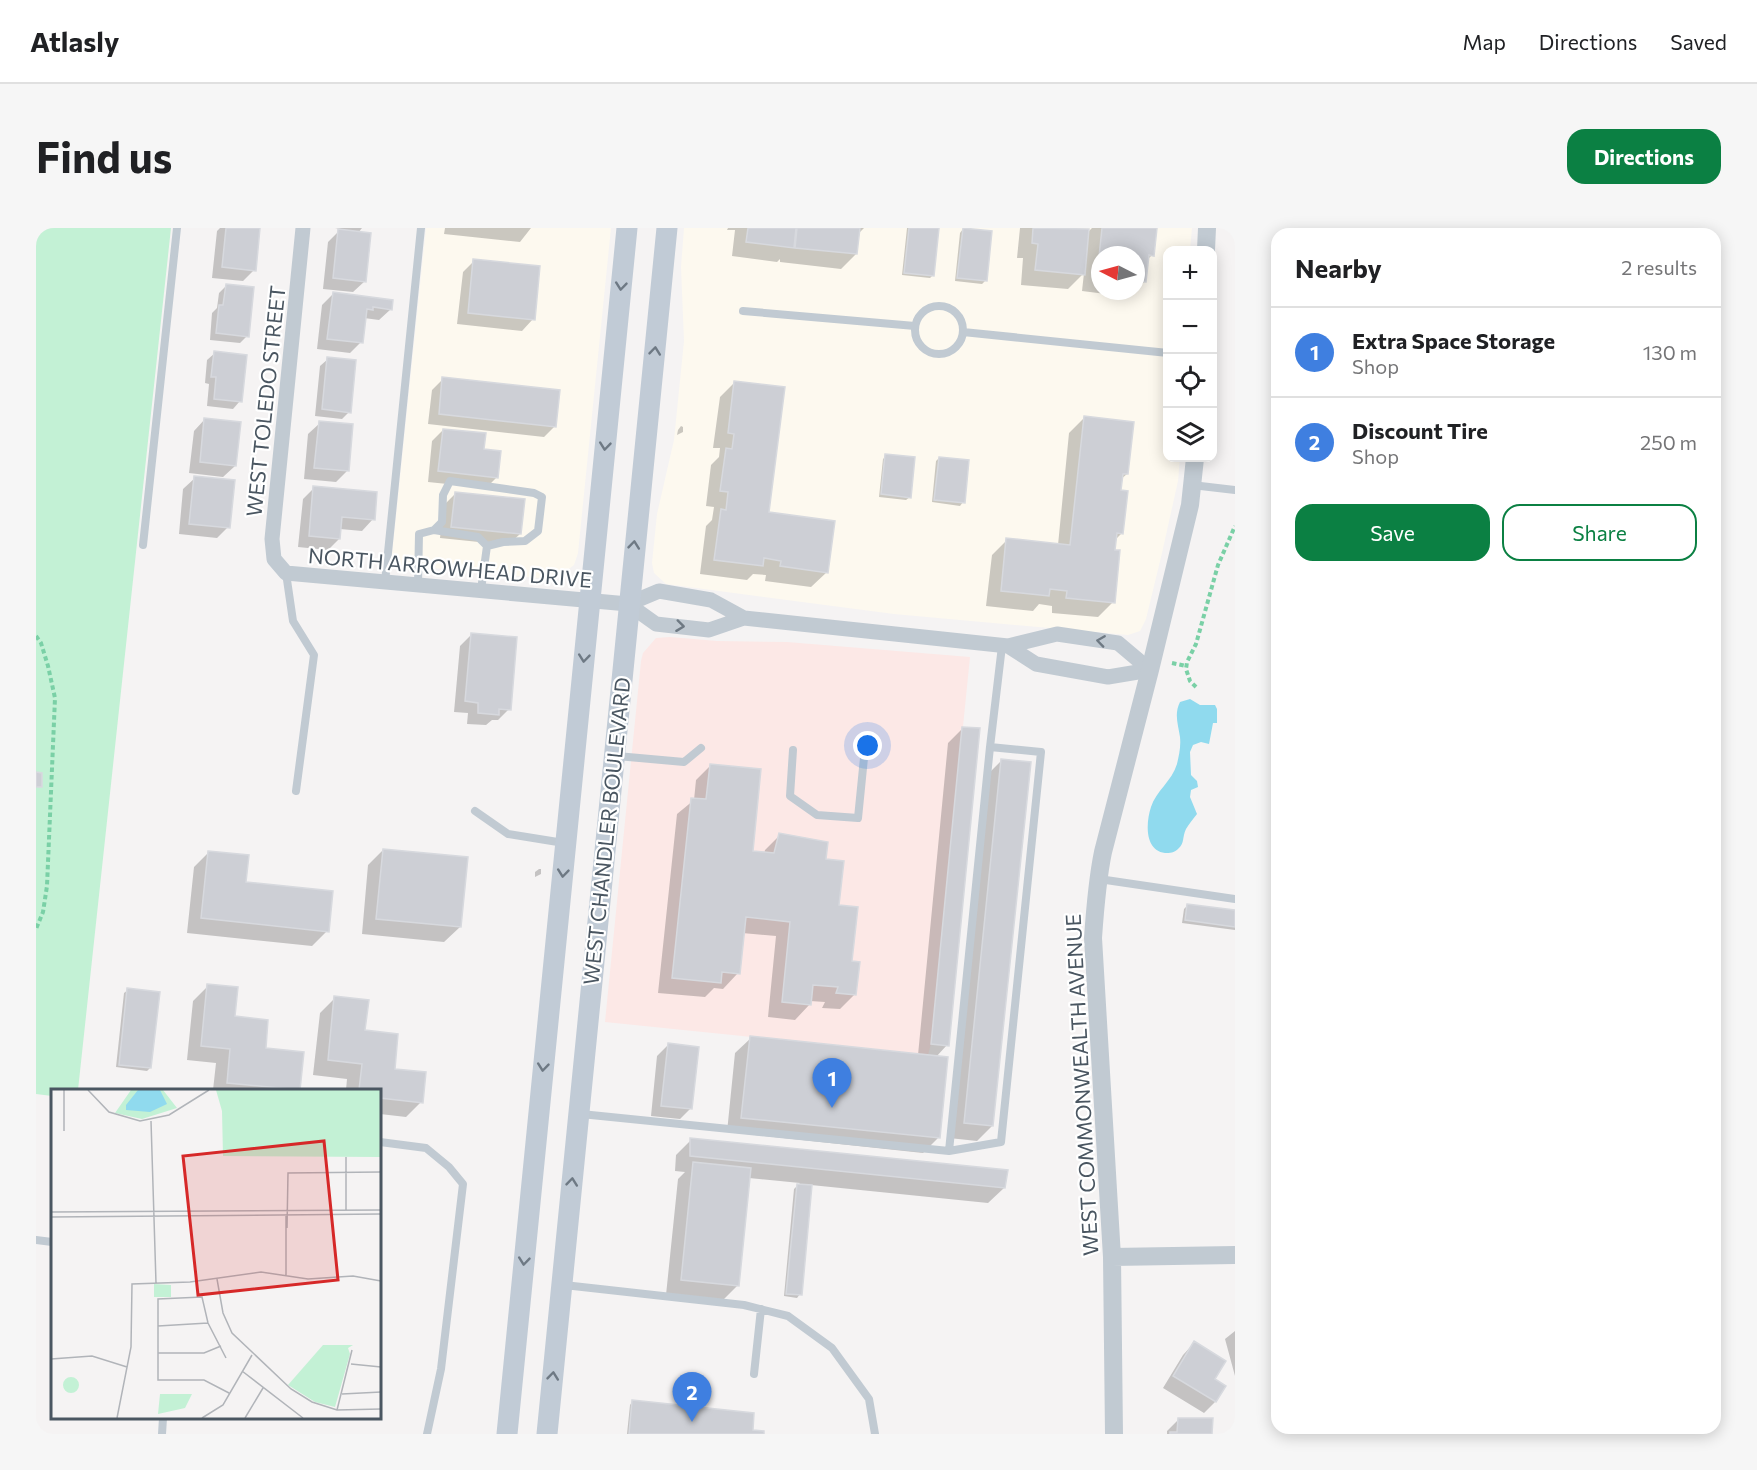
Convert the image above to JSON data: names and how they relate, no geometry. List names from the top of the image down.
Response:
{
  "streets": {
    "main road": ["WEST CHANDLER BOULEVARD"],
    "street": ["WEST TOLEDO STREET", "NORTH ARROWHEAD DRIVE", "WEST COMMONWEALTH AVENUE"]
  },
  "crossings": [
    ["WEST TOLEDO STREET", "NORTH ARROWHEAD DRIVE"],
    ["NORTH ARROWHEAD DRIVE", "WEST CHANDLER BOULEVARD"]
  ],
  "north": "left",
  "page": {
    "header": "Atlasly",
    "nav": ["Map", "Directions", "Saved"],
    "buttons": [
      "Directions",
      ["Save", "Share"]
    ],
    "title": "Find us",
    "heading": ["Nearby", "2 results"],
    "map_buttons": ["+", "−"],
    "list": [
      {
        "mark": "1",
        "name": "Extra Space Storage",
        "note": "Shop",
        "value": "130 m"
      },
      {
        "mark": "2",
        "name": "Discount Tire",
        "note": "Shop",
        "value": "250 m"
      }
    ],
    "pins": ["1", "2"]
  }
}
